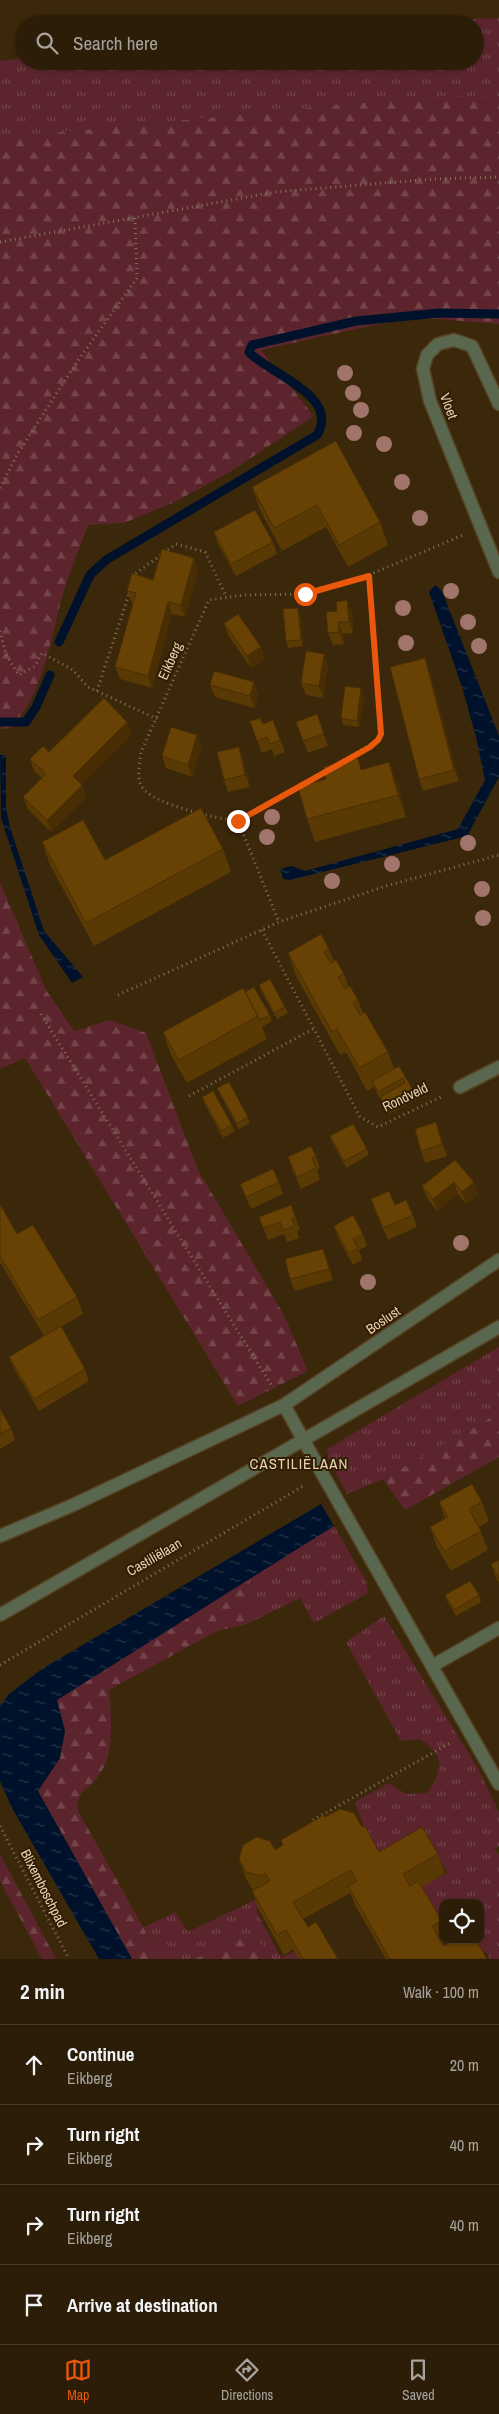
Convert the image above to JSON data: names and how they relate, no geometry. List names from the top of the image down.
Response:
{
  "streets": {
    "street": ["Vloet", "Boslust", "Castiliëlaan"],
    "path": ["Eikberg", "Rondveld", "Blixemboschpad"]
  },
  "crossings": [
    ["Vloet", "Eikberg"]
  ],
  "districts": ["CASTILIËLAAN"],
  "page": {
    "search": "Search here",
    "heading": ["2 min", "Walk · 100 m"],
    "list": [
      ["Continue", "Eikberg", "20 m"],
      ["Turn right", "Eikberg", "40 m"],
      ["Turn right", "Eikberg", "40 m"],
      "Arrive at destination"
    ],
    "nav": ["Map", "Directions", "Saved"]
  }
}
